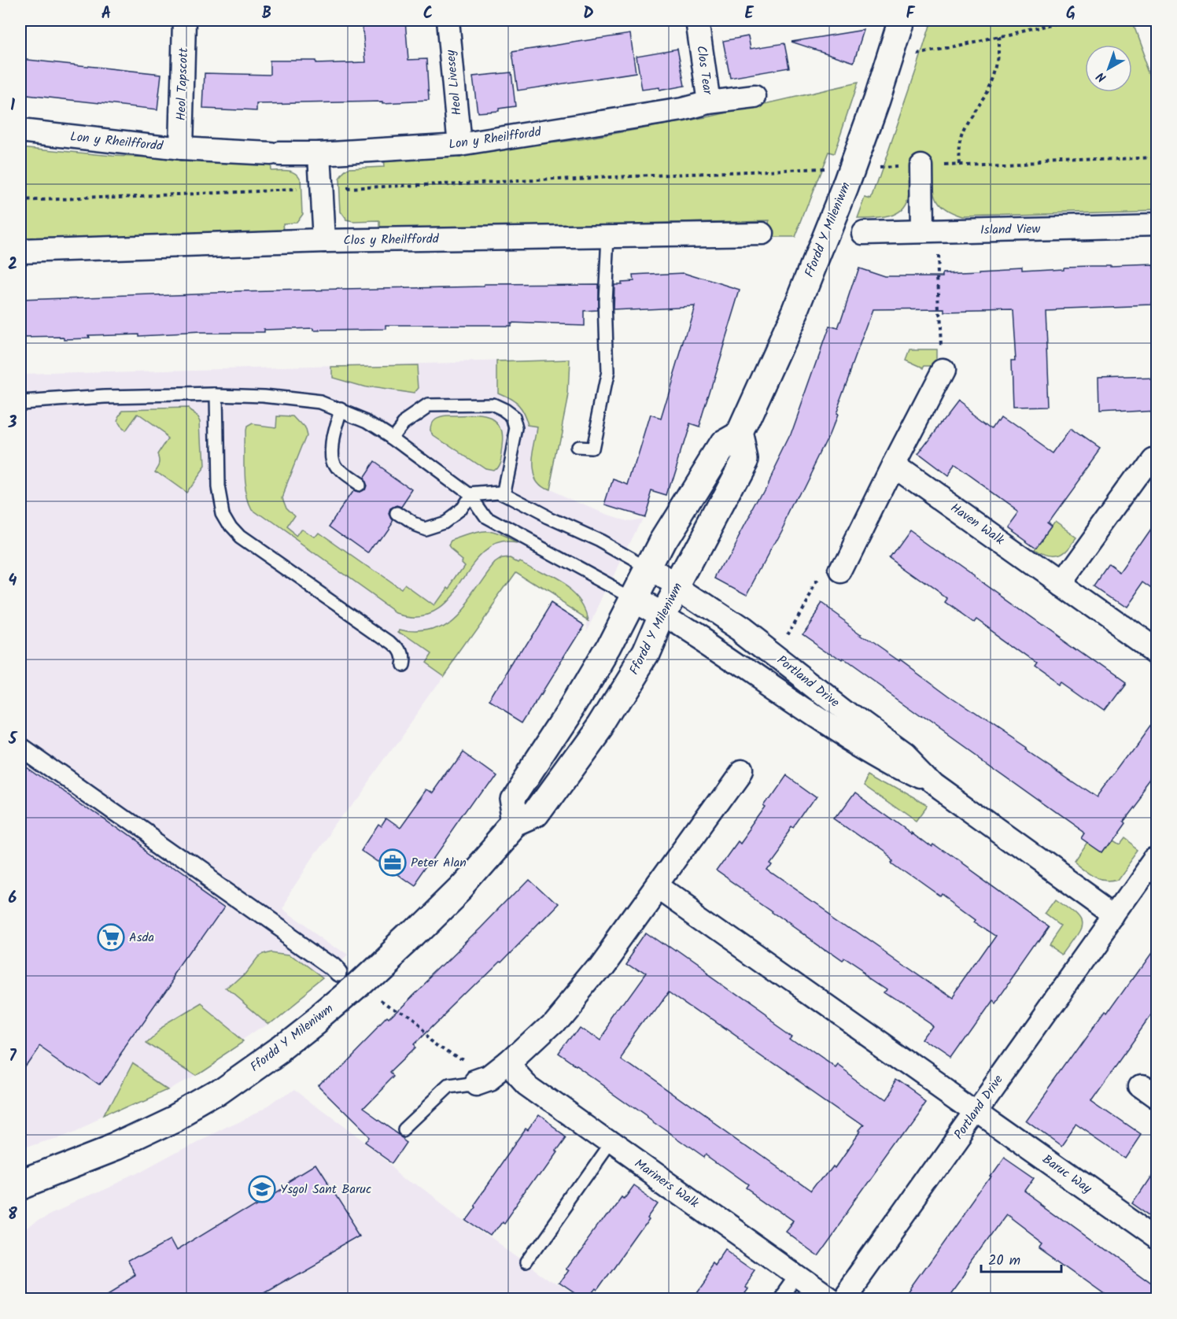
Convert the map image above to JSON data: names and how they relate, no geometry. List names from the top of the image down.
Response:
{
  "streets": {
    "street": [
      "Clos Tear",
      "Heol Livesey",
      "Heol Tapscott",
      "Lon y Rheilffordd",
      "Ffordd Y Mileniwm",
      "Island View",
      "Clos y Rheilffordd",
      "Haven Walk",
      "Portland Drive",
      "Baruc Way",
      "Mariners Walk"
    ]
  },
  "crossings": [
    ["Clos Tear", "Lon y Rheilffordd"],
    ["Heol Livesey", "Lon y Rheilffordd"],
    ["Heol Tapscott", "Lon y Rheilffordd"],
    ["Ffordd Y Mileniwm", "Portland Drive"],
    ["Portland Drive", "Baruc Way"]
  ],
  "places": {
    "office": ["Peter Alan"],
    "supermarket": ["Asda"],
    "school or university": ["Ysgol Sant Baruc"]
  },
  "scale_bar": "20 m",
  "north": "bottom left",
  "grid": {
    "columns": [
      "A",
      "B",
      "C",
      "D",
      "E",
      "F",
      "G"
    ],
    "rows": [
      "1",
      "2",
      "3",
      "4",
      "5",
      "6",
      "7",
      "8"
    ]
  }
}
